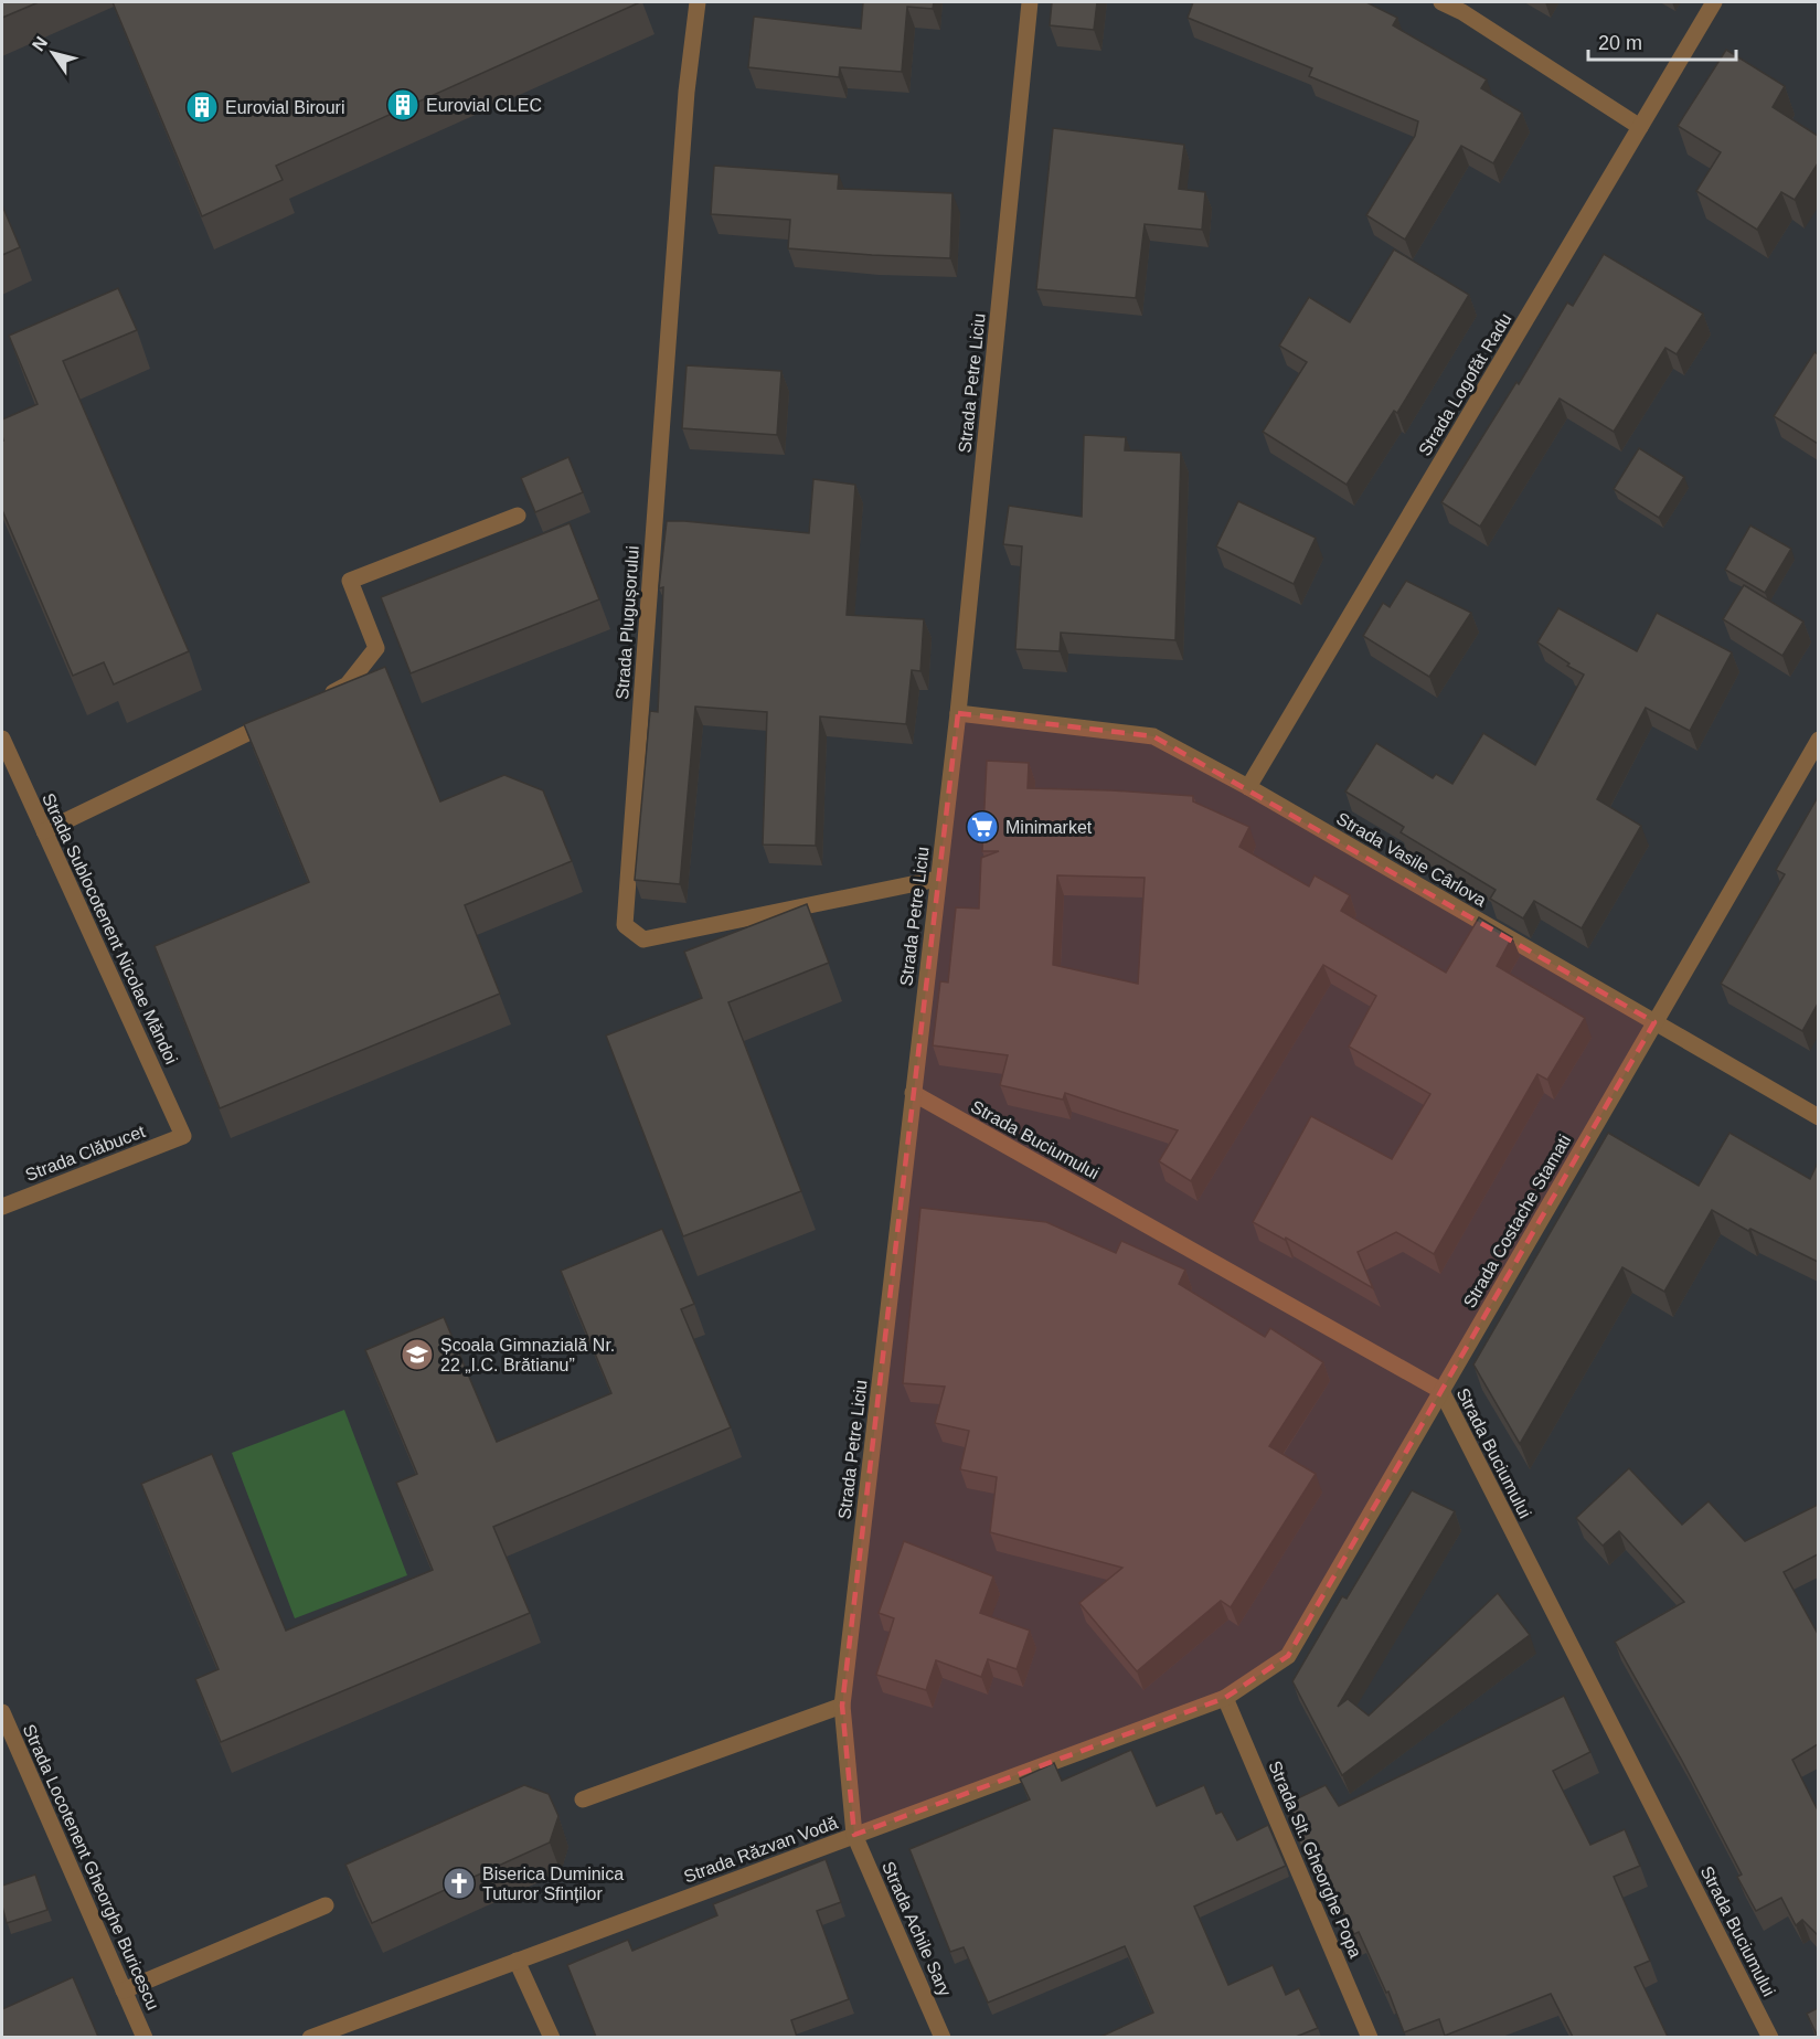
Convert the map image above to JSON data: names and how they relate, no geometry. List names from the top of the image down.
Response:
{
  "streets": {
    "street": [
      "Strada Petre Liciu",
      "Strada Logofăt Radu",
      "Strada Plugușorului",
      "Strada Vasile Cârlova",
      "Strada Sublocotenent Nicolae Măndoi",
      "Strada Buciumului",
      "Strada Clăbucet",
      "Strada Costache Stamati",
      "Strada Răzvan Vodă",
      "Strada Slt. Gheorghe Popa",
      "Strada Locotenent Gheorghe Buricescu",
      "Strada Achile Sary"
    ]
  },
  "crossings": [
    ["Strada Petre Liciu", "Strada Plugușorului"],
    ["Strada Petre Liciu", "Strada Vasile Cârlova"],
    ["Strada Petre Liciu", "Strada Buciumului"],
    ["Strada Petre Liciu", "Strada Răzvan Vodă"],
    ["Strada Petre Liciu", "Strada Achile Sary"],
    ["Strada Logofăt Radu", "Strada Vasile Cârlova"],
    ["Strada Vasile Cârlova", "Strada Costache Stamati"],
    ["Strada Sublocotenent Nicolae Măndoi", "Strada Clăbucet"],
    ["Strada Buciumului", "Strada Costache Stamati"],
    ["Strada Costache Stamati", "Strada Răzvan Vodă"],
    ["Strada Costache Stamati", "Strada Slt. Gheorghe Popa"],
    ["Strada Răzvan Vodă", "Strada Slt. Gheorghe Popa"],
    ["Strada Răzvan Vodă", "Strada Achile Sary"]
  ],
  "places": {
    "building": ["Eurovial CLEC", "Eurovial Birouri"],
    "supermarket": ["Minimarket"],
    "school or university": ["Școala Gimnazială Nr. 22 „I.C. Brătianu”"],
    "church": ["Biserica Duminica Tuturor Sfinților"]
  },
  "scale_bar": "20 m",
  "north": "top left"
}
